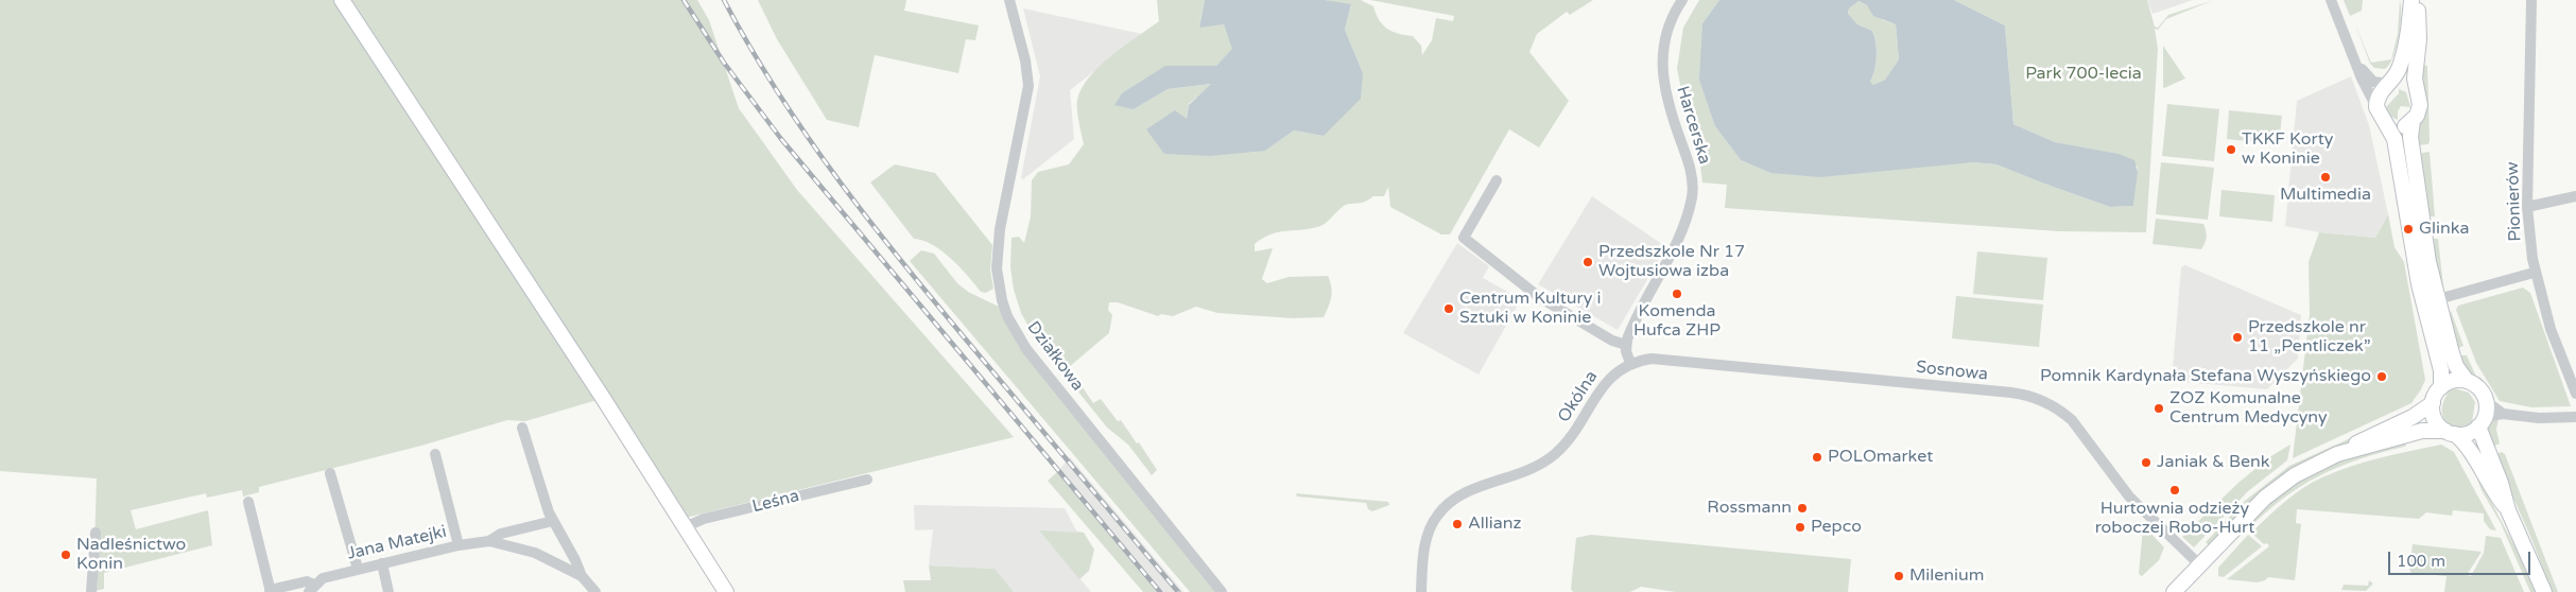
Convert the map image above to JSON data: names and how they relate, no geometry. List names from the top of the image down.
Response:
{
  "streets": {
    "street": [
      "Harcerska",
      "Pionierów",
      "Działkowa",
      "Sosnowa",
      "Okólna",
      "Leśna",
      "Jana Matejki"
    ]
  },
  "crossings": [
    ["Sosnowa", "Okólna"]
  ],
  "parks": ["Park 700-lecia"],
  "places": [
    "TKKF Korty w Koninie",
    "Multimedia",
    "Glinka",
    "Przedszkole Nr 17 Wojtusiowa izba",
    "Komenda Hufca ZHP",
    "Centrum Kultury i Sztuki w Koninie",
    "Przedszkole nr 11 „Pentliczek”",
    "Pomnik Kardynała Stefana Wyszyńskiego",
    "ZOZ Komunalne Centrum Medycyny",
    "POLOmarket",
    "Janiak & Benk",
    "Hurtownia odzieży roboczej Robo-Hurt",
    "Rossmann",
    "Allianz",
    "Pepco",
    "Nadleśnictwo Konin",
    "Milenium"
  ],
  "scale_bar": "100 m"
}
